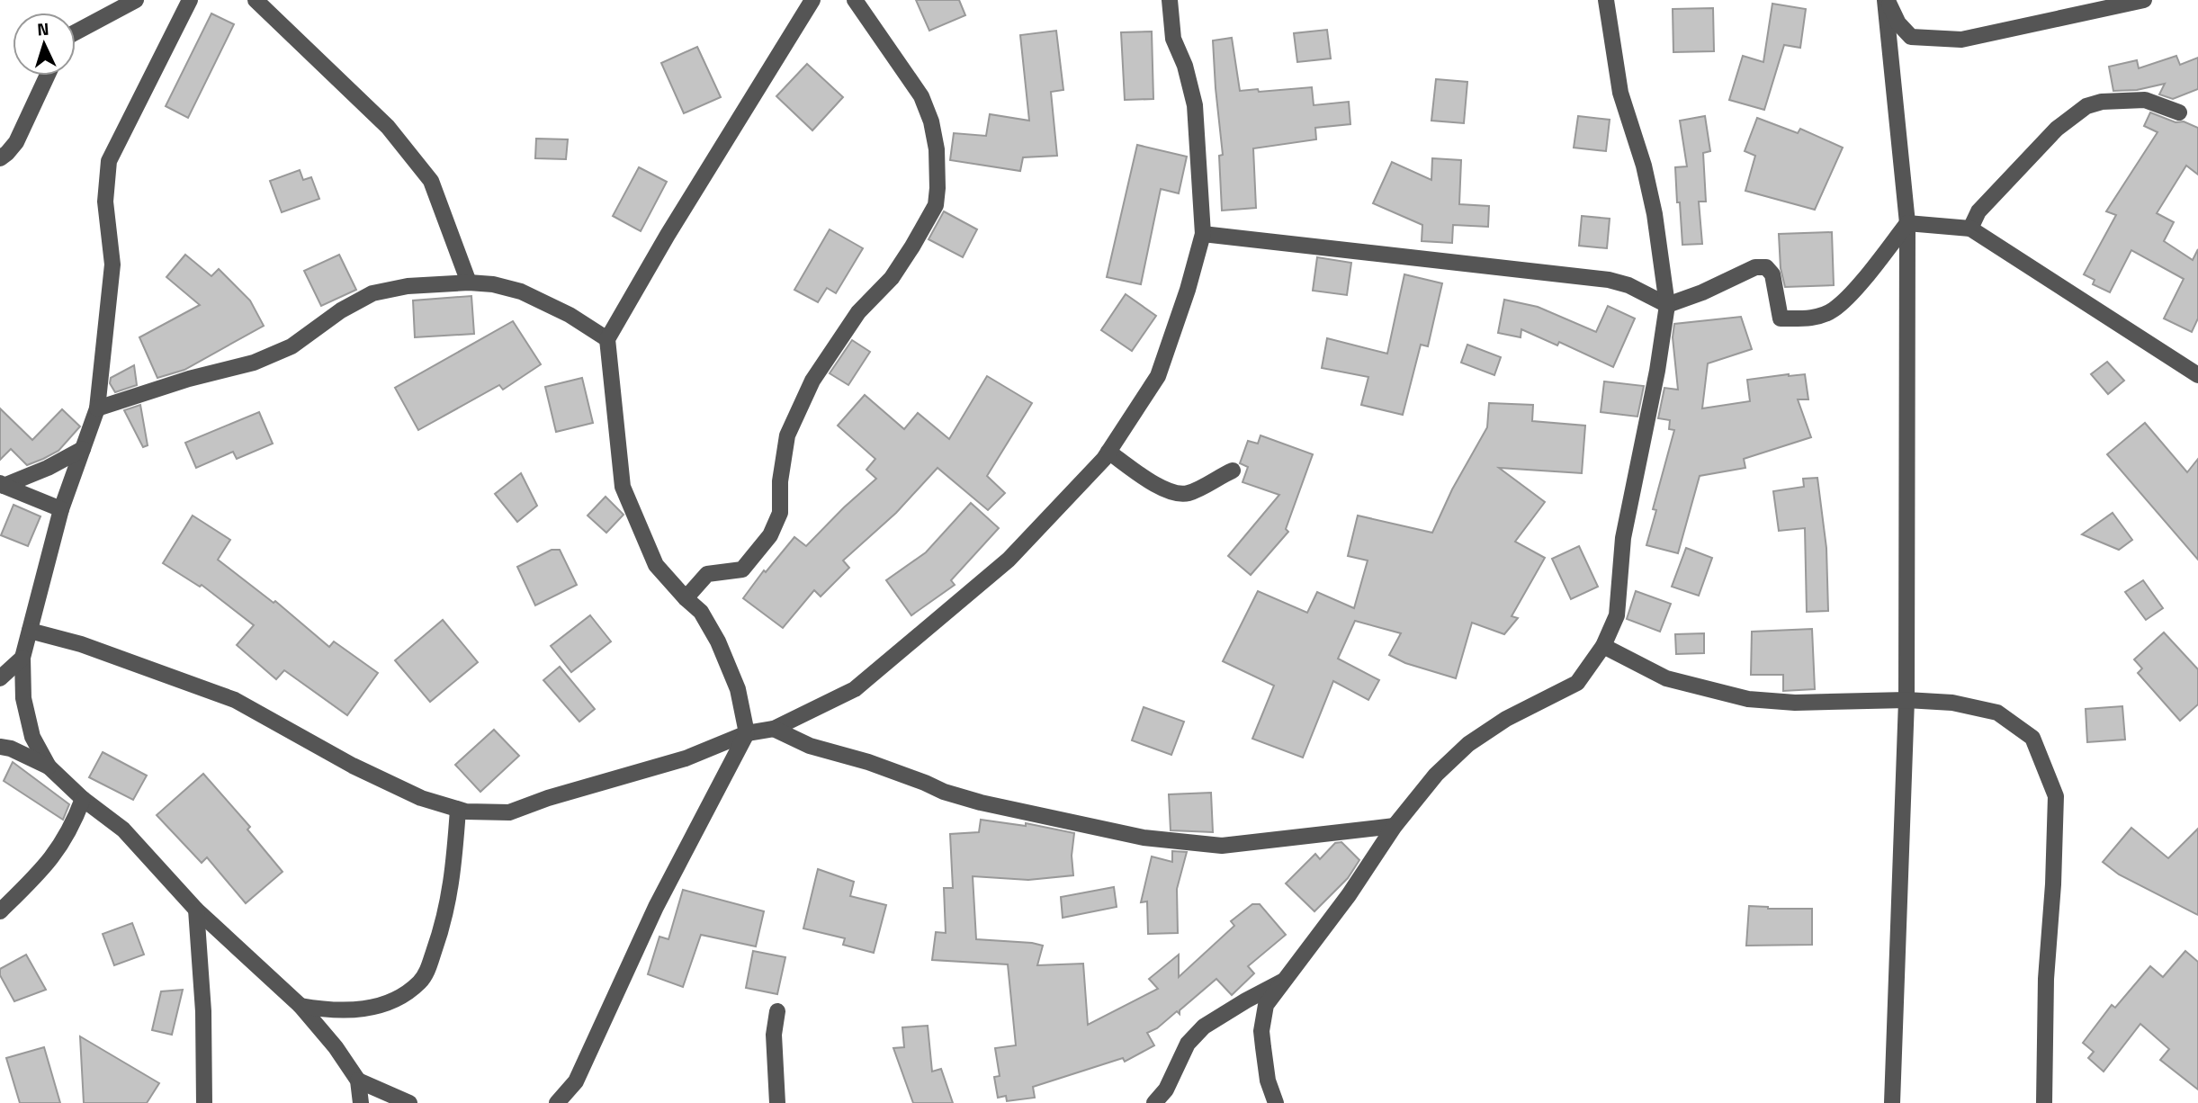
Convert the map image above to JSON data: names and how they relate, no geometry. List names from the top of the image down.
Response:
{
  "north": "top"
}
